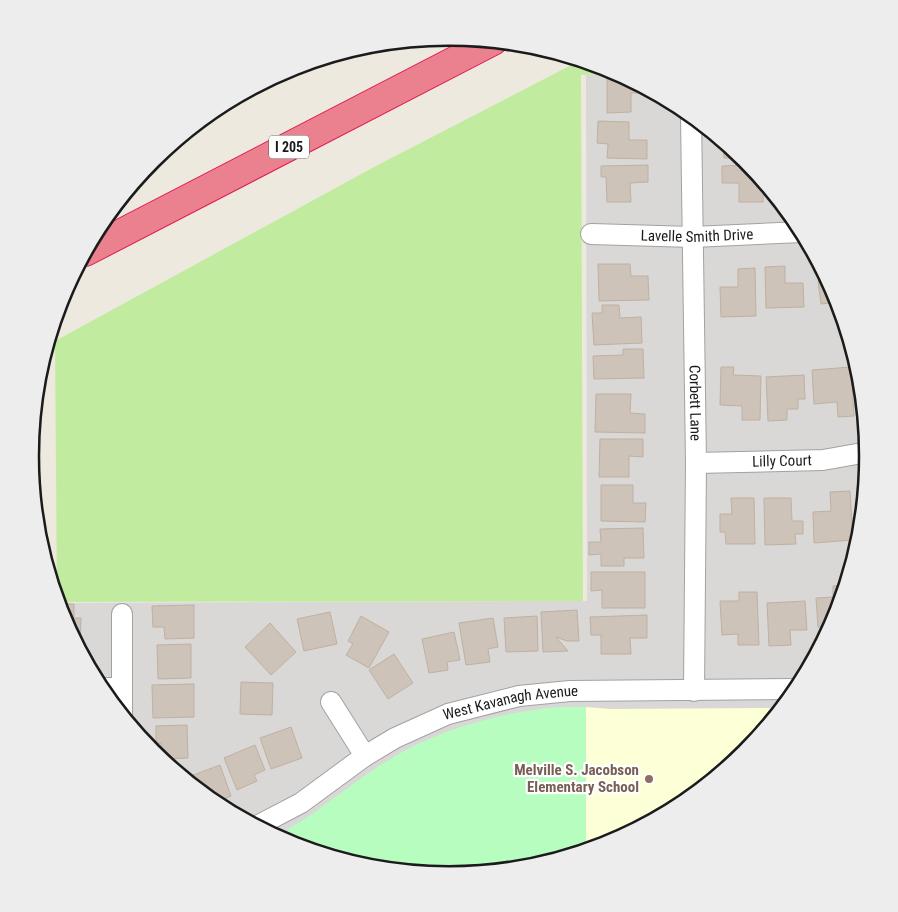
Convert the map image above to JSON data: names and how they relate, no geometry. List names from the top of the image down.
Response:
{
  "streets": {
    "highway": ["I 205"],
    "street": [
      "Lavelle Smith Drive",
      "Corbett Lane",
      "Lilly Court",
      "West Kavanagh Avenue"
    ]
  },
  "crossings": [
    ["Lavelle Smith Drive", "Corbett Lane"],
    ["Corbett Lane", "Lilly Court"],
    ["Corbett Lane", "West Kavanagh Avenue"]
  ],
  "places": ["Melville S. Jacobson Elementary School"]
}
